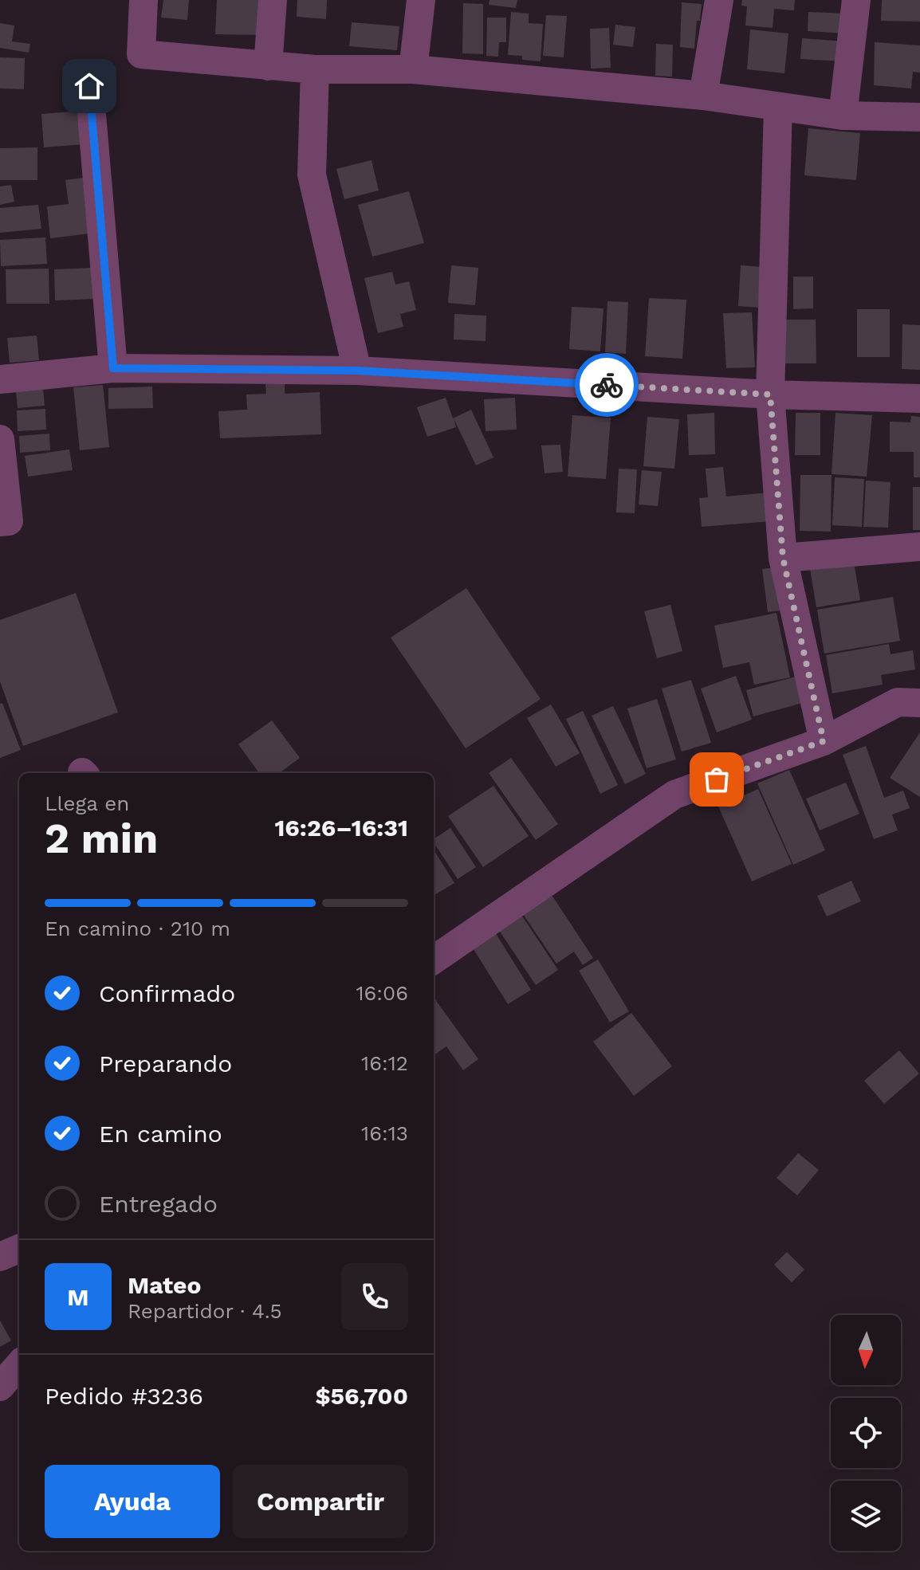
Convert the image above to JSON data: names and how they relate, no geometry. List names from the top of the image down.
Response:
{
  "north": "bottom",
  "page": {
    "heading": ["2 min", "Llega en", "16:26–16:31"],
    "panel": [
      "Mateo",
      "Repartidor · 4.5",
      "Pedido #3236",
      "$56,700"
    ],
    "bar": "En camino · 210 m",
    "list": [
      ["Confirmado", "16:06"],
      ["Preparando", "16:12"],
      ["En camino", "16:13"],
      "Entregado"
    ],
    "round": "M",
    "buttons": ["Ayuda", "Compartir"]
  }
}
